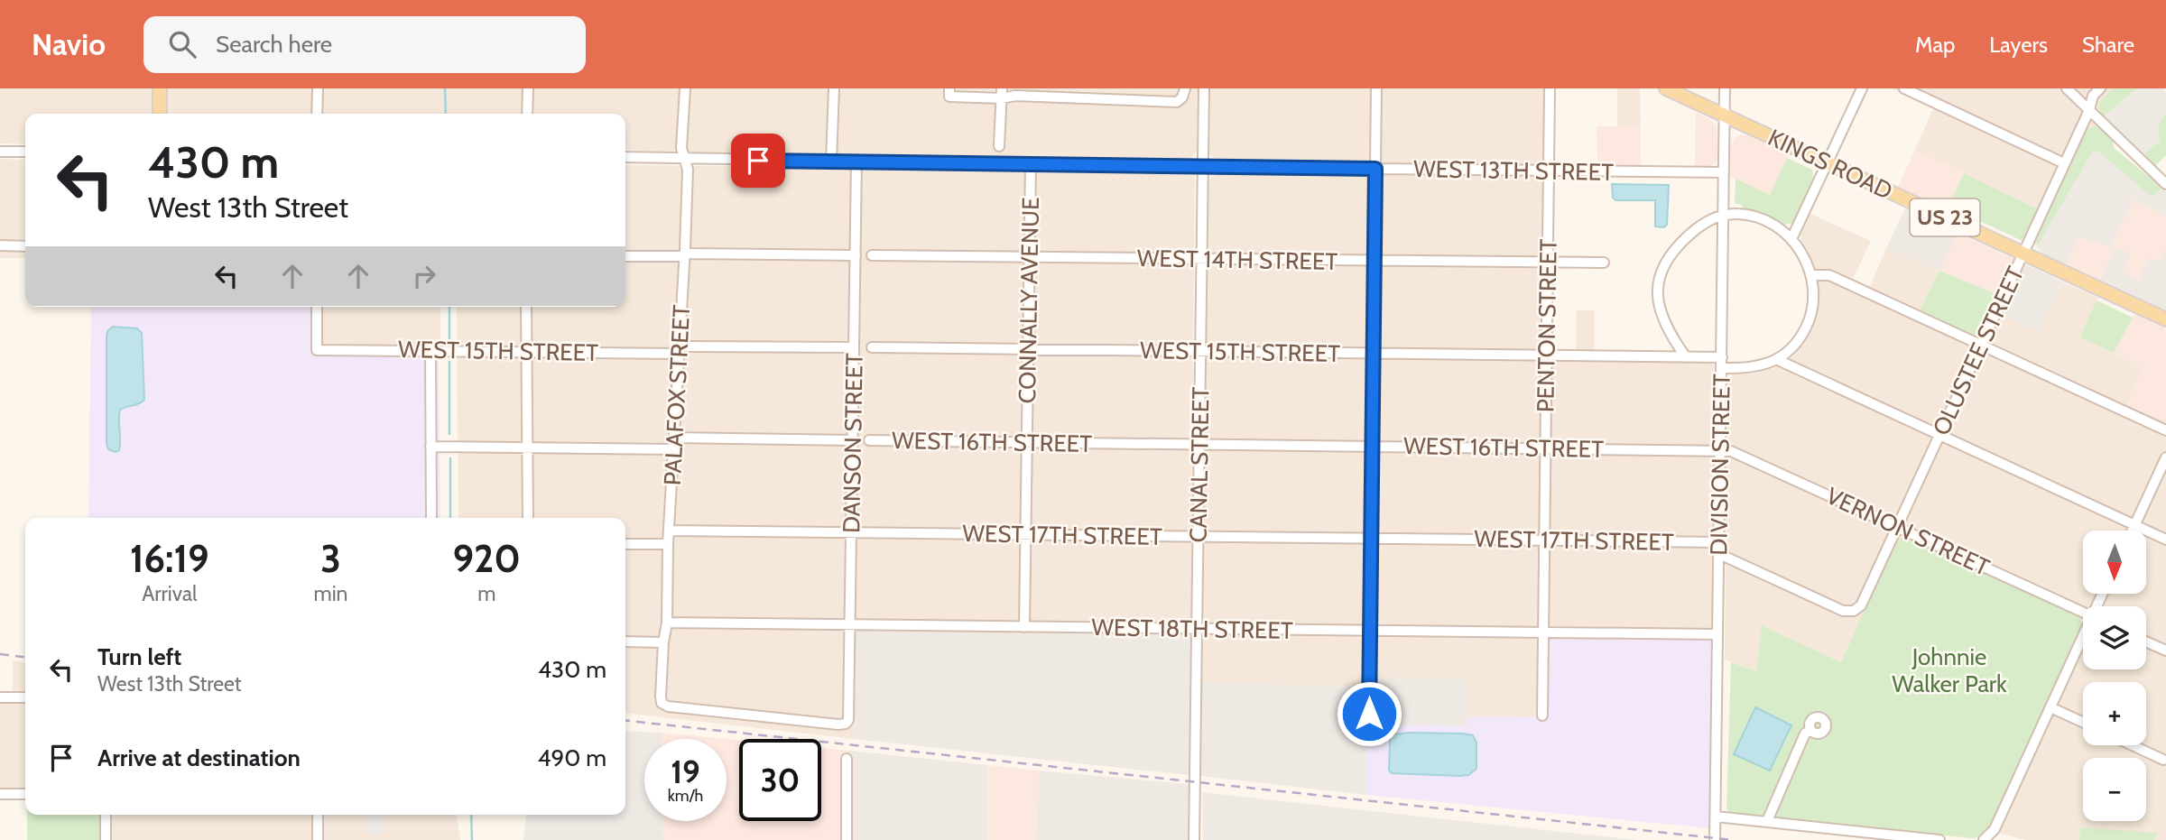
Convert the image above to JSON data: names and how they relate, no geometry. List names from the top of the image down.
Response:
{
  "streets": {
    "main road": ["KINGS ROAD", "US 23"],
    "street": [
      "WEST 13TH STREET",
      "WEST 14TH STREET",
      "CONNALLY AVENUE",
      "PENTON STREET",
      "WEST 15TH STREET",
      "OLUSTEE STREET",
      "PALAFOX STREET",
      "WEST 16TH STREET",
      "DANSON STREET",
      "CANAL STREET",
      "DIVISION STREET",
      "VERNON STREET",
      "WEST 17TH STREET",
      "WEST 18TH STREET"
    ]
  },
  "crossings": [
    ["KINGS ROAD", "OLUSTEE STREET"],
    ["KINGS ROAD", "DIVISION STREET"],
    ["WEST 13TH STREET", "CONNALLY AVENUE"],
    ["WEST 13TH STREET", "PENTON STREET"],
    ["WEST 13TH STREET", "PALAFOX STREET"],
    ["WEST 13TH STREET", "DANSON STREET"],
    ["WEST 13TH STREET", "CANAL STREET"],
    ["WEST 13TH STREET", "DIVISION STREET"],
    ["WEST 14TH STREET", "CONNALLY AVENUE"],
    ["WEST 14TH STREET", "PENTON STREET"],
    ["WEST 14TH STREET", "CANAL STREET"],
    ["CONNALLY AVENUE", "WEST 15TH STREET"],
    ["CONNALLY AVENUE", "WEST 16TH STREET"],
    ["CONNALLY AVENUE", "WEST 17TH STREET"],
    ["CONNALLY AVENUE", "WEST 18TH STREET"],
    ["PENTON STREET", "WEST 15TH STREET"],
    ["PENTON STREET", "WEST 16TH STREET"],
    ["PENTON STREET", "WEST 17TH STREET"],
    ["PENTON STREET", "WEST 18TH STREET"],
    ["WEST 15TH STREET", "PALAFOX STREET"],
    ["WEST 15TH STREET", "DANSON STREET"],
    ["WEST 15TH STREET", "CANAL STREET"],
    ["WEST 15TH STREET", "DIVISION STREET"],
    ["OLUSTEE STREET", "DIVISION STREET"],
    ["OLUSTEE STREET", "VERNON STREET"],
    ["PALAFOX STREET", "DANSON STREET"],
    ["PALAFOX STREET", "WEST 17TH STREET"],
    ["PALAFOX STREET", "WEST 18TH STREET"],
    ["WEST 16TH STREET", "CANAL STREET"],
    ["WEST 16TH STREET", "DIVISION STREET"],
    ["WEST 16TH STREET", "VERNON STREET"],
    ["DANSON STREET", "WEST 17TH STREET"],
    ["DANSON STREET", "WEST 18TH STREET"],
    ["CANAL STREET", "WEST 17TH STREET"],
    ["CANAL STREET", "WEST 18TH STREET"],
    ["DIVISION STREET", "VERNON STREET"],
    ["DIVISION STREET", "WEST 17TH STREET"],
    ["DIVISION STREET", "WEST 18TH STREET"]
  ],
  "parks": ["Johnnie Walker Park"],
  "north": "bottom",
  "page": {
    "header": "Navio",
    "search": "Search here",
    "nav": ["Map", "Layers", "Share"],
    "turn": ["430 m", "West 13th Street"],
    "eta": [
      "16:19",
      "Arrival",
      "3",
      "min",
      "920",
      "m"
    ],
    "map_buttons": ["+", "−"],
    "list": [
      {
        "name": "Turn left",
        "note": "West 13th Street",
        "value": "430 m"
      },
      {
        "name": "Arrive at destination",
        "value": "490 m"
      }
    ],
    "speed": "19 km/h",
    "limit": "30"
  }
}
